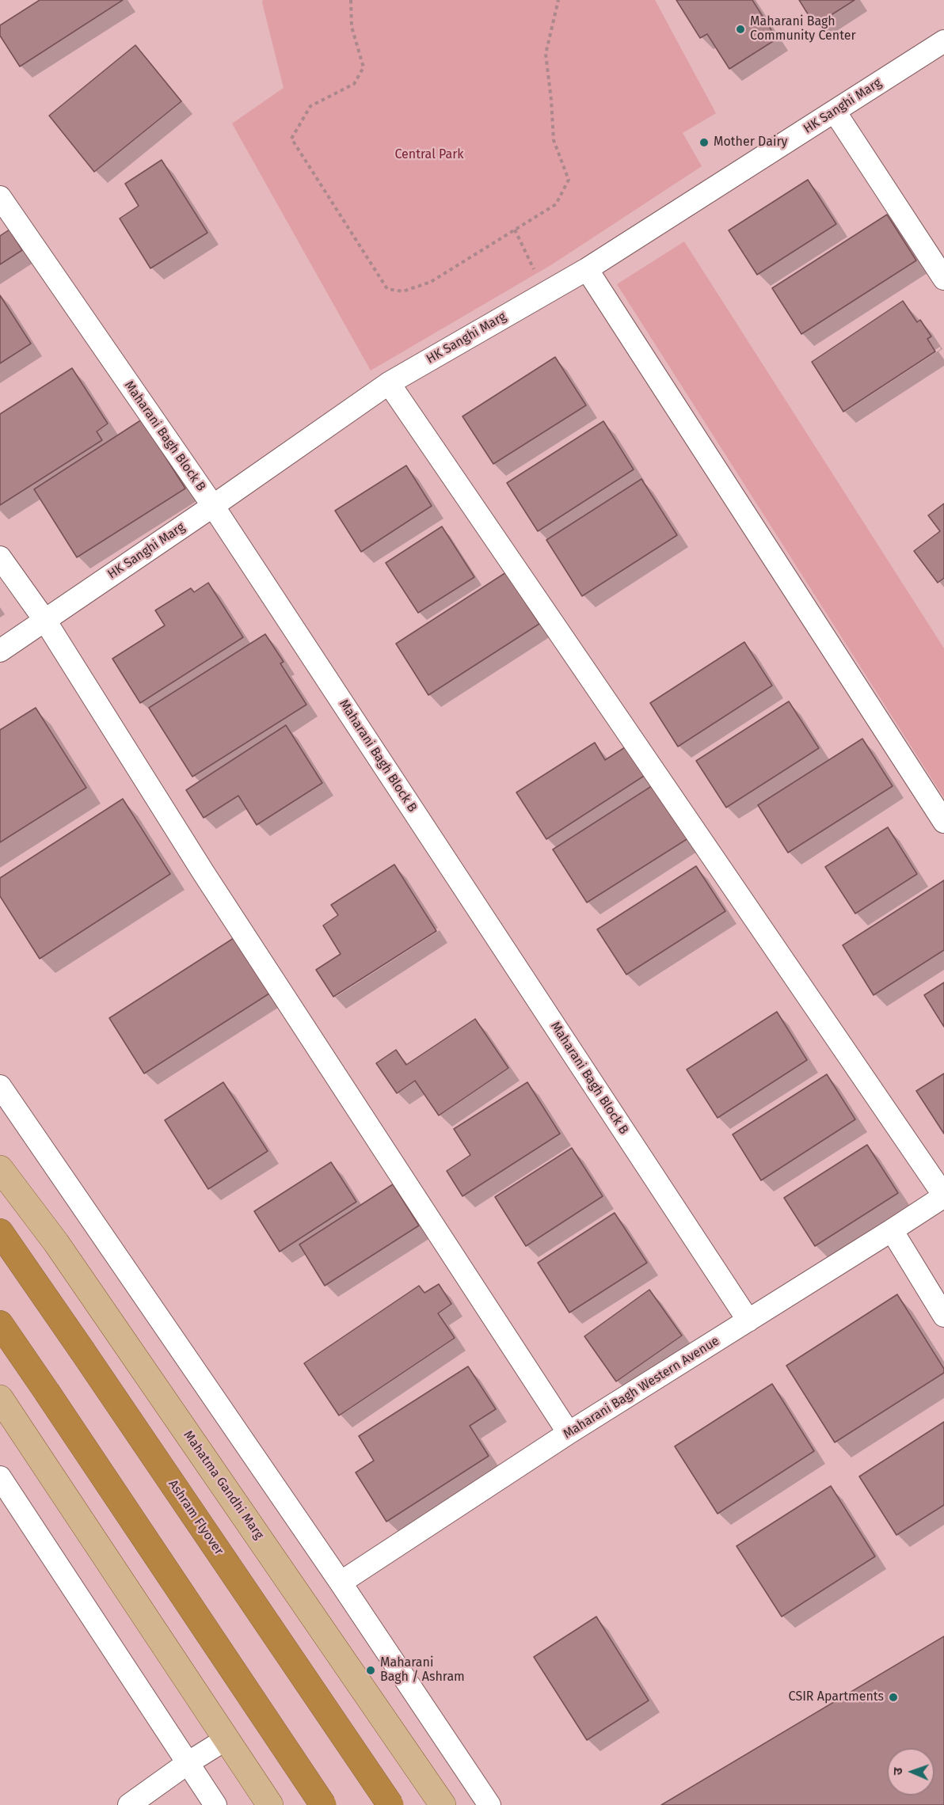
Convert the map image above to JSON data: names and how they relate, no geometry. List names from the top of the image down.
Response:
{
  "streets": {
    "highway": ["Ashram Flyover"],
    "main road": ["Mahatma Gandhi Marg"],
    "street": ["HK Sanghi Marg", "Maharani Bagh Block B", "Maharani Bagh Western Avenue"]
  },
  "crossings": [
    ["HK Sanghi Marg", "Maharani Bagh Block B"],
    ["Maharani Bagh Block B", "Maharani Bagh Western Avenue"]
  ],
  "parks": ["Central Park"],
  "places": [
    "Maharani Bagh Community Center",
    "Mother Dairy",
    "Maharani Bagh / Ashram",
    "CSIR Apartments"
  ],
  "north": "left"
}
